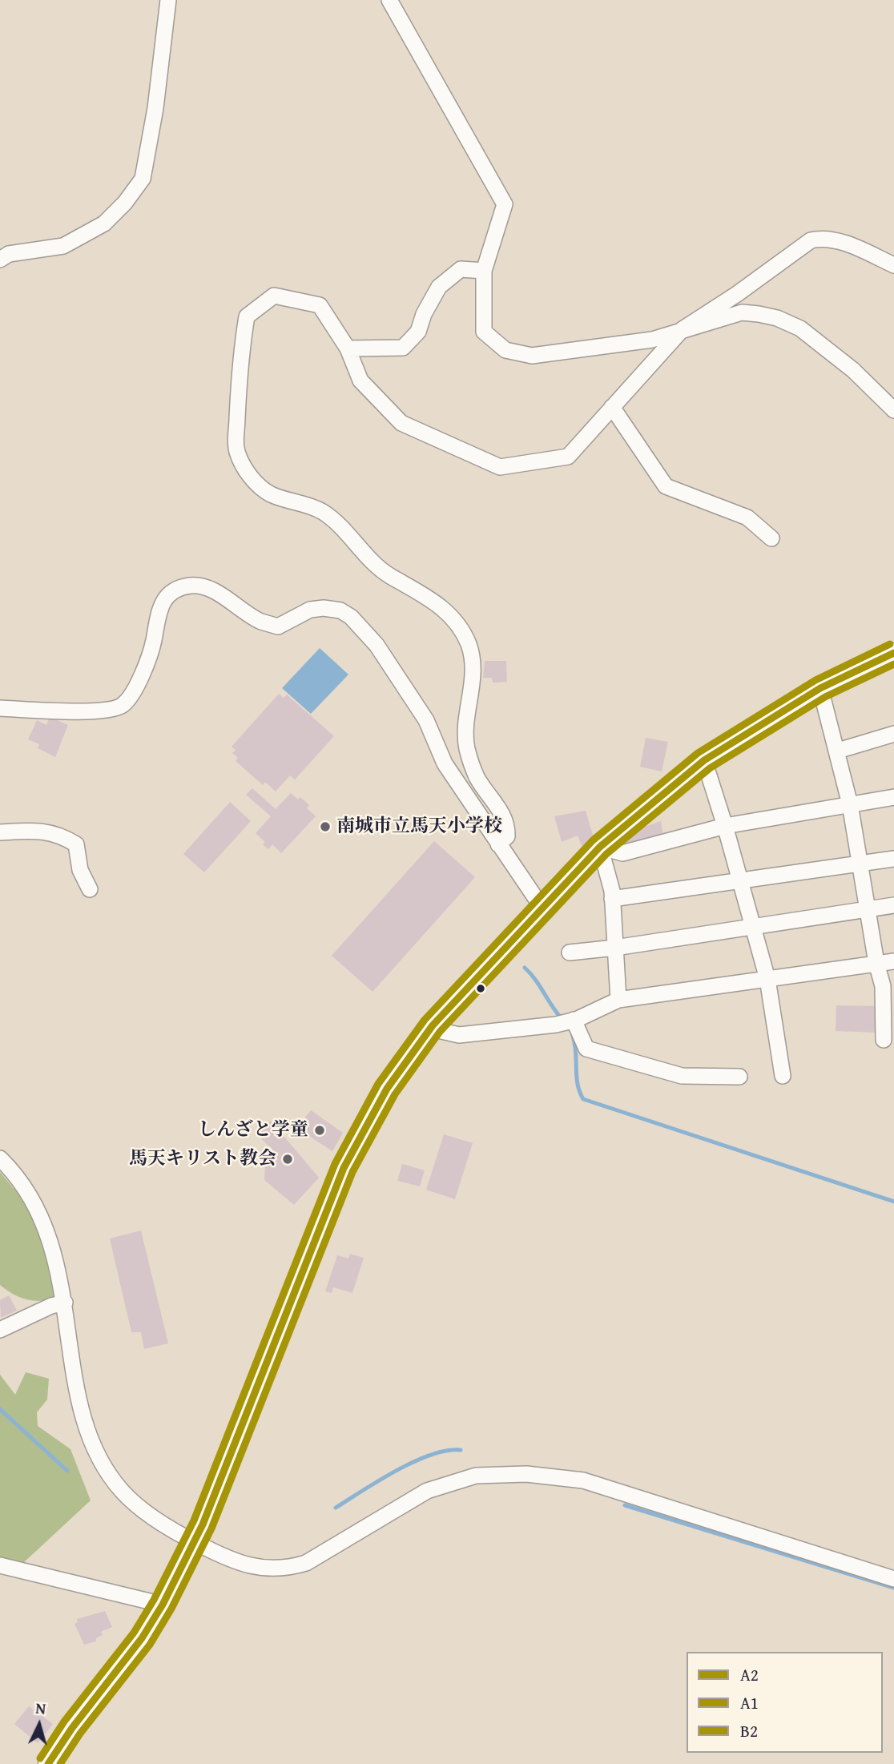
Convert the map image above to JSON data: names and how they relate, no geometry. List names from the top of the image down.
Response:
{
  "places": ["南城市立馬天小学校", "しんざと学童", "馬天キリスト教会"],
  "lines": ["transit line B2", "transit line A2", "transit line A1"],
  "legend": ["A2", "A1", "B2"],
  "north": "top"
}
